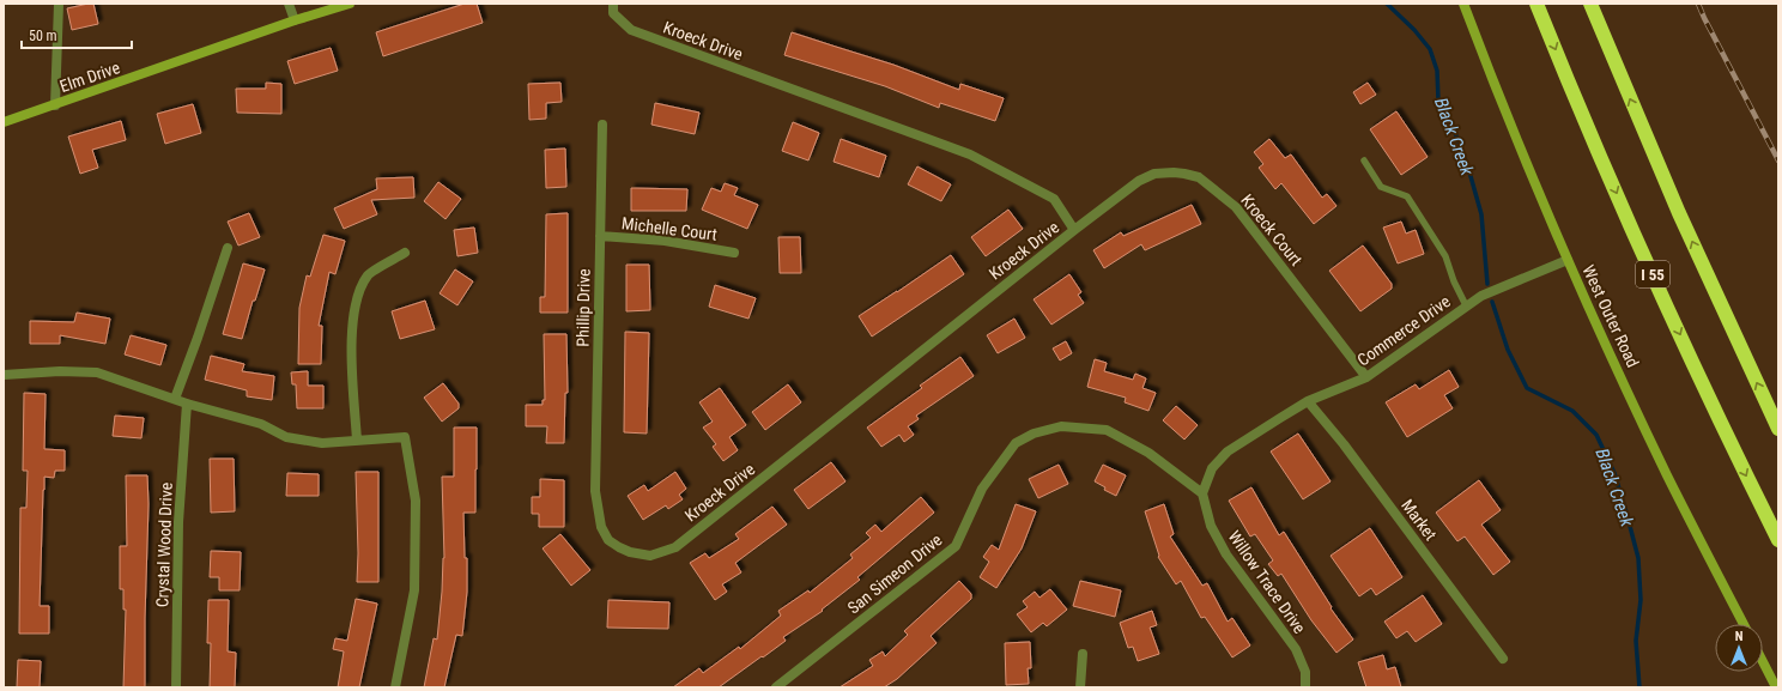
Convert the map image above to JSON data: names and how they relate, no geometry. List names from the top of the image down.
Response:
{
  "streets": {
    "highway": ["I 55"],
    "street": [
      "Kroeck Drive",
      "Elm Drive",
      "Michelle Court",
      "Kroeck Court",
      "Phillip Drive",
      "West Outer Road",
      "Commerce Drive",
      "Market",
      "Crystal Wood Drive",
      "San Simeon Drive",
      "Willow Trace Drive"
    ]
  },
  "crossings": [
    ["Kroeck Drive", "Kroeck Court"],
    ["Kroeck Drive", "Phillip Drive"],
    ["Michelle Court", "Phillip Drive"],
    ["Kroeck Court", "Commerce Drive"],
    ["West Outer Road", "Commerce Drive"],
    ["Commerce Drive", "Market"],
    ["Commerce Drive", "San Simeon Drive"],
    ["Commerce Drive", "Willow Trace Drive"],
    ["San Simeon Drive", "Willow Trace Drive"]
  ],
  "water": ["Black Creek"],
  "scale_bar": "50 m",
  "north": "top"
}
